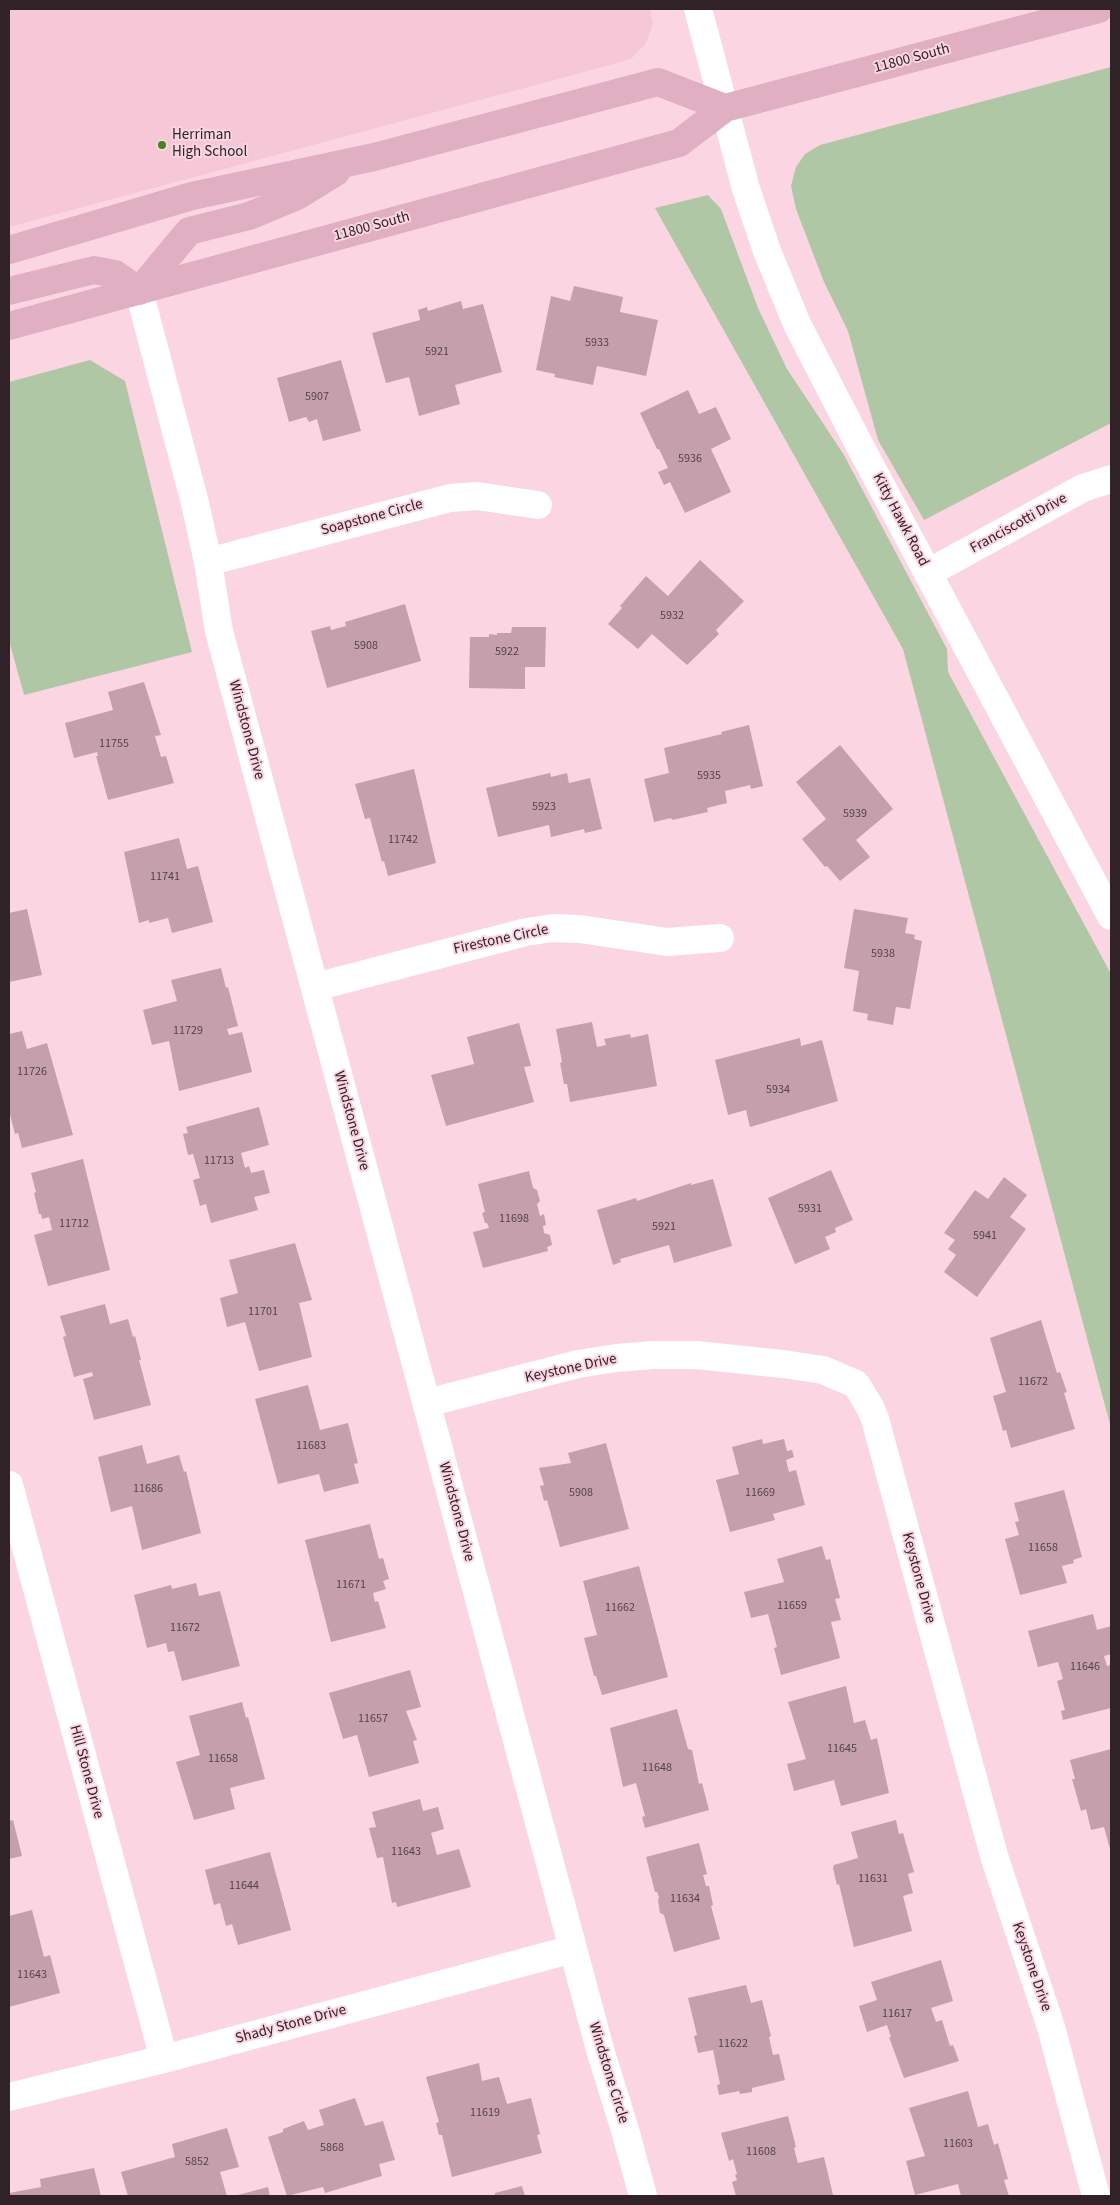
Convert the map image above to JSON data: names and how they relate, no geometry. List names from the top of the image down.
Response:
{
  "streets": {
    "main road": ["11800 South"],
    "street": [
      "Soapstone Circle",
      "Kitty Hawk Road",
      "Franciscotti Drive",
      "Windstone Drive",
      "Firestone Circle",
      "Keystone Drive",
      "Hill Stone Drive",
      "Shady Stone Drive",
      "Windstone Circle"
    ]
  },
  "crossings": [
    ["11800 South", "Kitty Hawk Road"],
    ["11800 South", "Windstone Drive"],
    ["Soapstone Circle", "Windstone Drive"],
    ["Kitty Hawk Road", "Franciscotti Drive"],
    ["Windstone Drive", "Firestone Circle"],
    ["Windstone Drive", "Keystone Drive"],
    ["Windstone Drive", "Shady Stone Drive"],
    ["Windstone Drive", "Windstone Circle"],
    ["Hill Stone Drive", "Shady Stone Drive"],
    ["Shady Stone Drive", "Windstone Circle"]
  ],
  "places": ["Herriman High School"],
  "house_numbers": [
    "5933",
    "5921",
    "5907",
    "5936",
    "5932",
    "5908",
    "5922",
    "11755",
    "5935",
    "5923",
    "5939",
    "11742",
    "11741",
    "5938",
    "11729",
    "11726",
    "5934",
    "11713",
    "5931",
    "11698",
    "11712",
    "5921",
    "5941",
    "11701",
    "11672",
    "11683",
    "11686",
    "5908",
    "11669",
    "11658",
    "11671",
    "11659",
    "11662",
    "11672",
    "11646",
    "11657",
    "11645",
    "11658",
    "11648",
    "11643",
    "11631",
    "11644",
    "11634",
    "11643",
    "11617",
    "11622",
    "11619",
    "11603",
    "5868",
    "11608",
    "5852"
  ]
}
